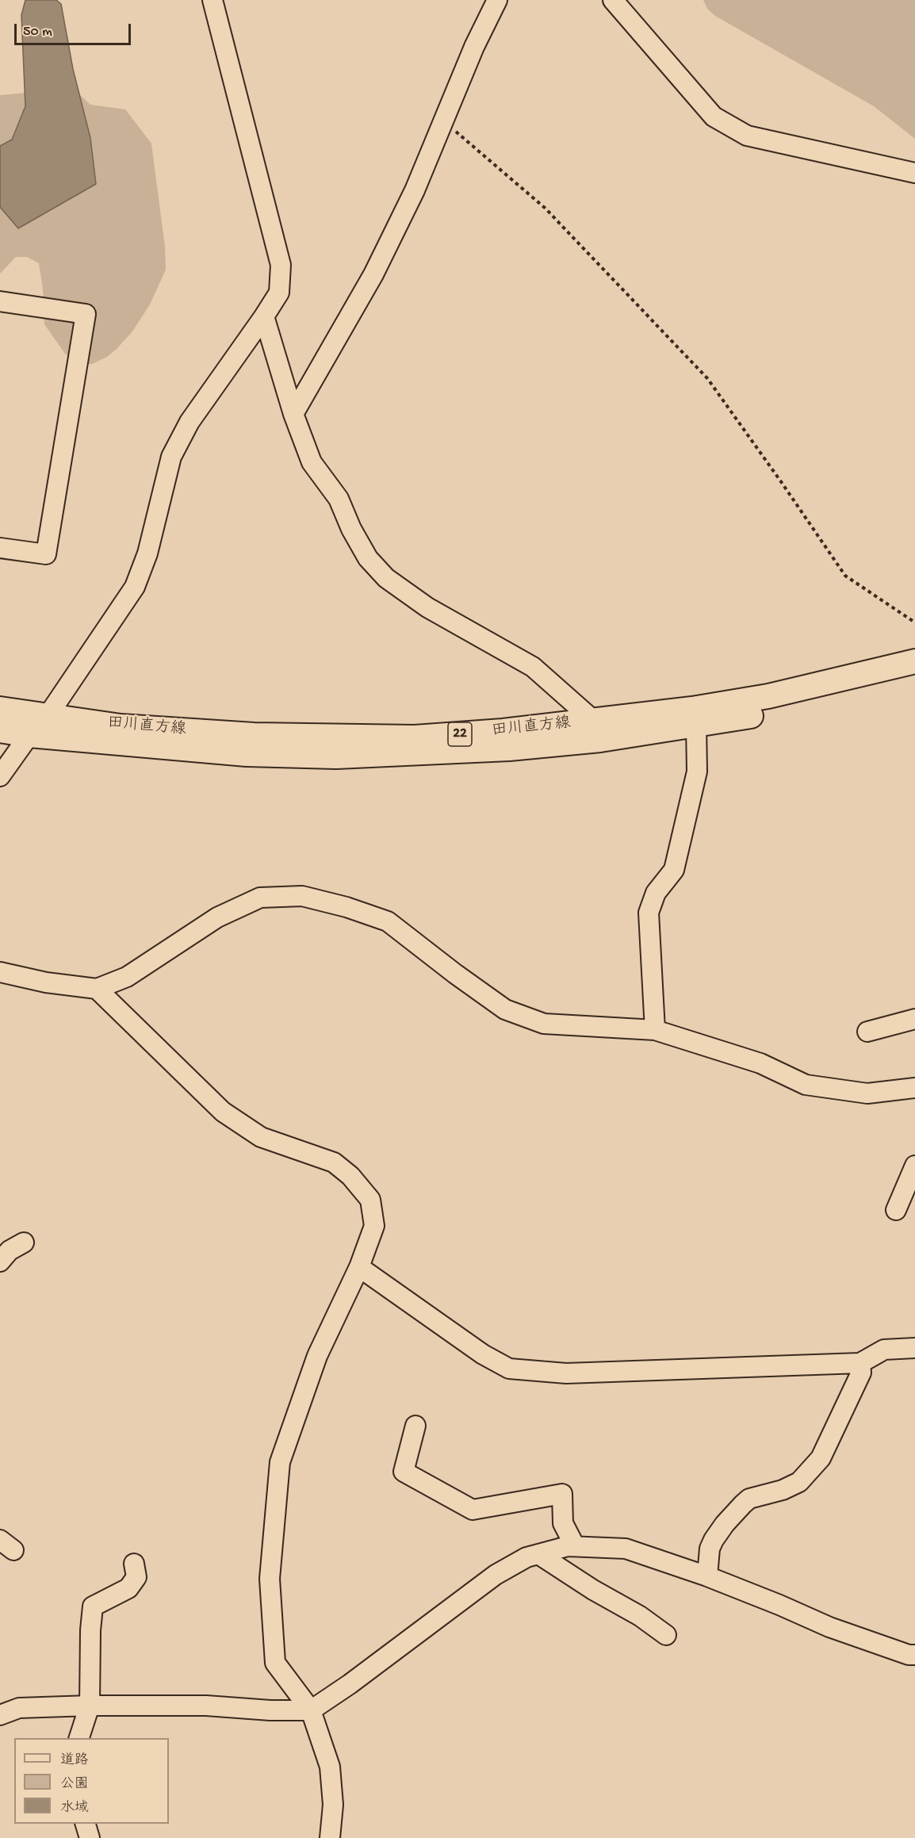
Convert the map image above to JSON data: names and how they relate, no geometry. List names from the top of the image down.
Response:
{
  "streets": {
    "main road": ["田川直方線", "22"]
  },
  "legend": ["道路", "公園", "水域"],
  "scale_bar": "50 m"
}
